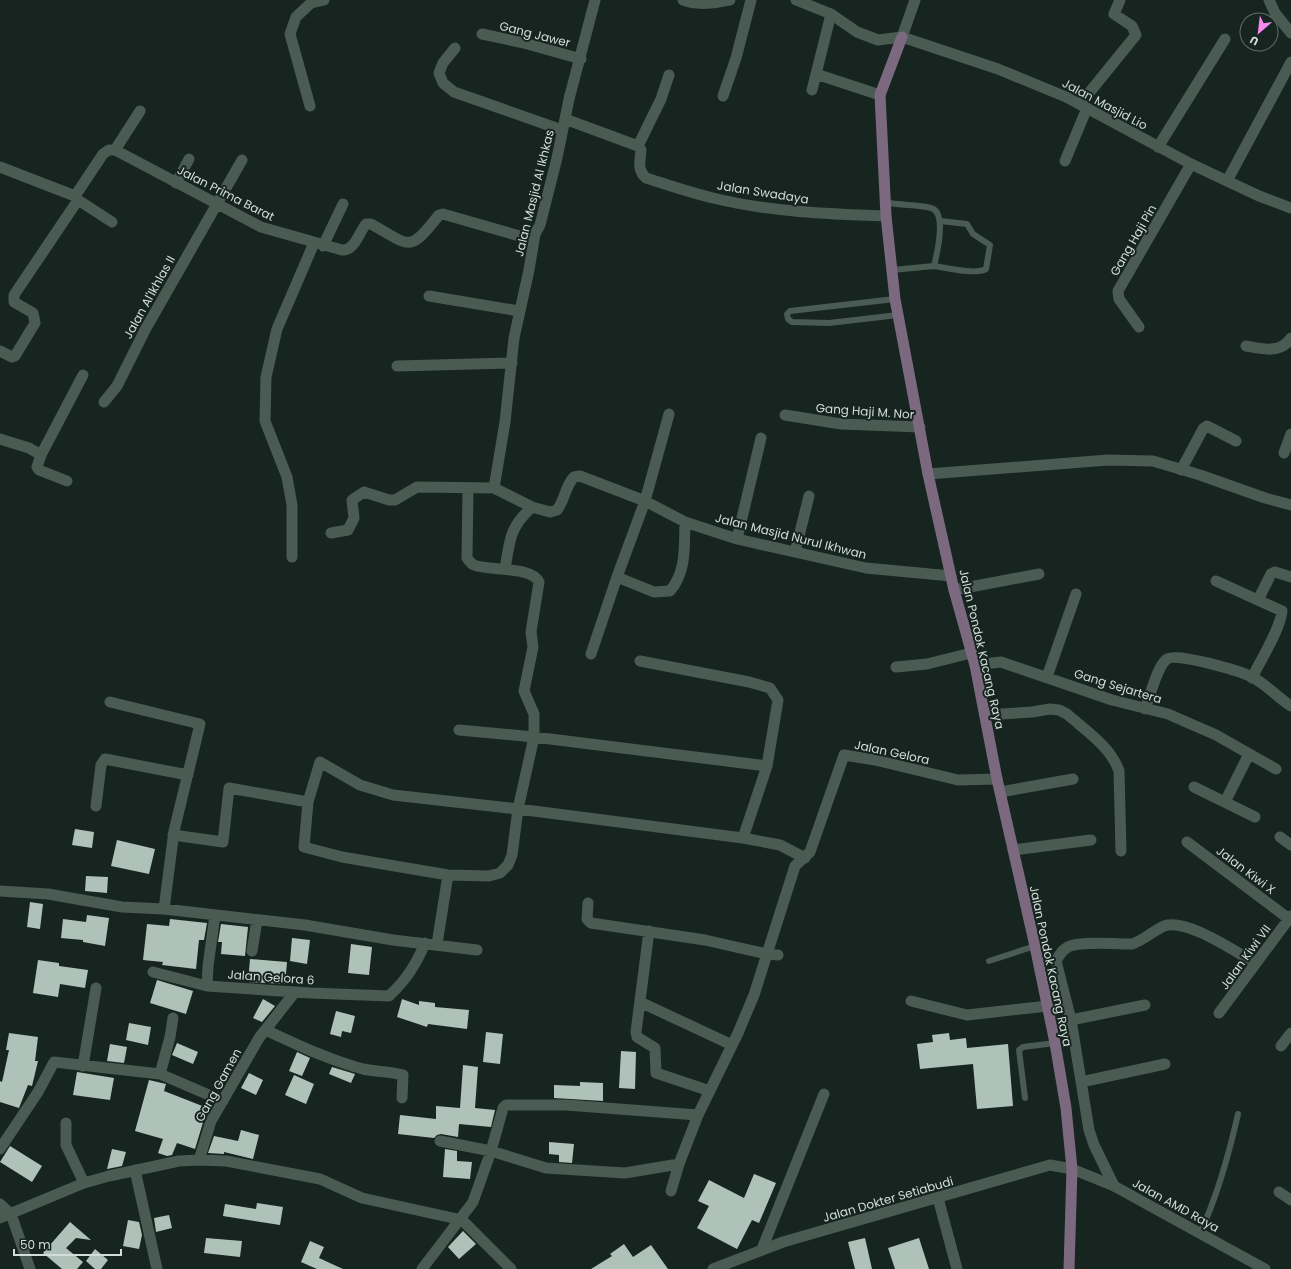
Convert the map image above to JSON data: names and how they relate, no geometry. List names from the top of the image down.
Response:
{
  "streets": {
    "main road": ["Jalan Pondok Kacang Raya"],
    "street": [
      "Gang Jawer",
      "Jalan Masjid Lio",
      "Jalan Swadaya",
      "Jalan Prima Barat",
      "Jalan Masjid Al Ikhkas",
      "Gang Haji Pin",
      "Jalan Al'Ikhlas II",
      "Gang Haji M. Nor",
      "Jalan Masjid Nurul Ikhwan",
      "Gang Sejartera",
      "Jalan Gelora",
      "Jalan Kiwi X",
      "Jalan Kiwi VII",
      "Jalan Gelora 6",
      "Gang Gamen",
      "Jalan Dokter Setiabudi",
      "Jalan AMD Raya"
    ]
  },
  "crossings": [
    ["Gang Jawer", "Jalan Masjid Al Ikhkas"],
    ["Jalan Masjid Lio", "Gang Haji Pin"],
    ["Jalan Masjid Lio", "Jalan Pondok Kacang Raya"],
    ["Jalan Swadaya", "Jalan Pondok Kacang Raya"],
    ["Jalan Prima Barat", "Jalan Masjid Al Ikhkas"],
    ["Jalan Prima Barat", "Jalan Al'Ikhlas II"],
    ["Jalan Masjid Al Ikhkas", "Jalan Masjid Nurul Ikhwan"],
    ["Gang Haji M. Nor", "Jalan Pondok Kacang Raya"],
    ["Jalan Masjid Nurul Ikhwan", "Jalan Pondok Kacang Raya"],
    ["Jalan Pondok Kacang Raya", "Gang Sejartera"],
    ["Jalan Pondok Kacang Raya", "Jalan Gelora"],
    ["Jalan Pondok Kacang Raya", "Jalan Dokter Setiabudi"],
    ["Jalan Pondok Kacang Raya", "Jalan AMD Raya"],
    ["Jalan Kiwi X", "Jalan Kiwi VII"],
    ["Jalan Gelora 6", "Gang Gamen"],
    ["Jalan Dokter Setiabudi", "Jalan AMD Raya"]
  ],
  "scale_bar": "50 m",
  "north": "bottom left"
}
